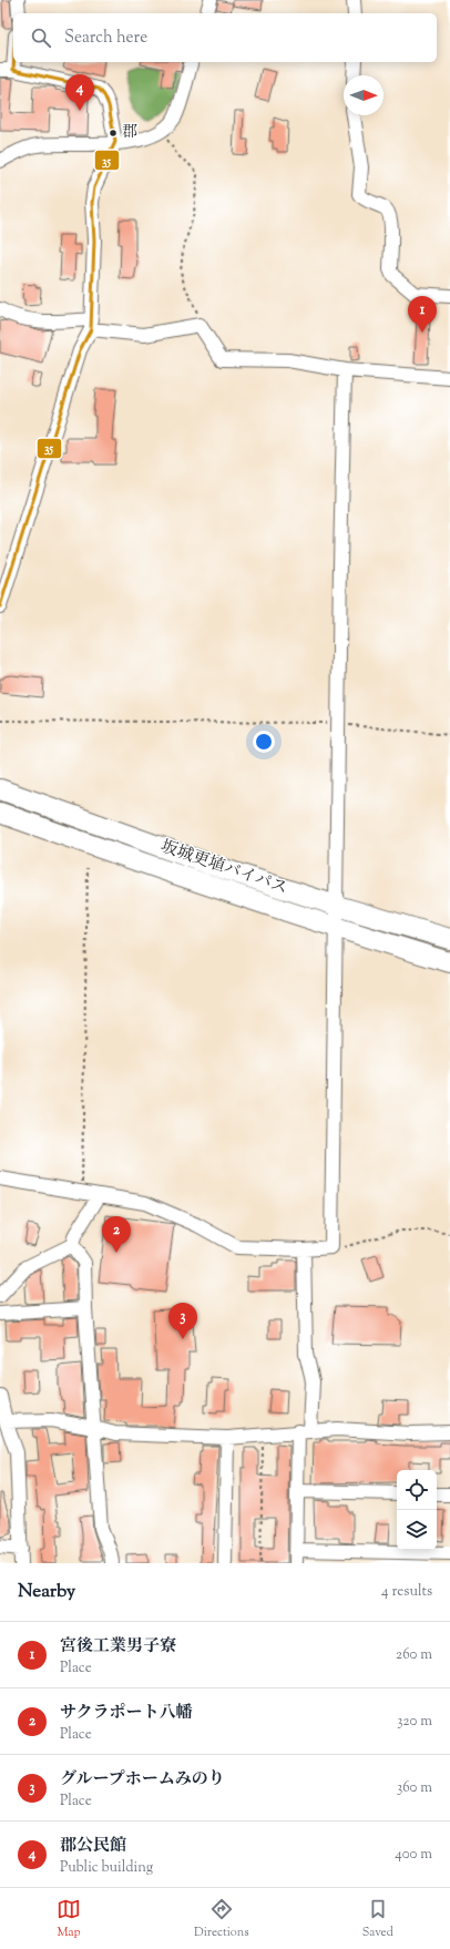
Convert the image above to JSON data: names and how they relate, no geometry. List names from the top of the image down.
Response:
{
  "streets": {
    "highway": ["坂城更埴バイパス"]
  },
  "places": ["郡"],
  "lines": ["transit line 35"],
  "north": "right",
  "page": {
    "search": "Search here",
    "pins": [
      "4",
      "1",
      "2",
      "3"
    ],
    "heading": ["Nearby", "4 results"],
    "list": [
      {
        "mark": "1",
        "name": "宮後工業男子寮",
        "note": "Place",
        "value": "260 m"
      },
      {
        "mark": "2",
        "name": "サクラポート八幡",
        "note": "Place",
        "value": "320 m"
      },
      {
        "mark": "3",
        "name": "グループホームみのり",
        "note": "Place",
        "value": "360 m"
      },
      {
        "mark": "4",
        "name": "郡公民館",
        "note": "Public building",
        "value": "400 m"
      }
    ],
    "nav": ["Map", "Directions", "Saved"]
  }
}
